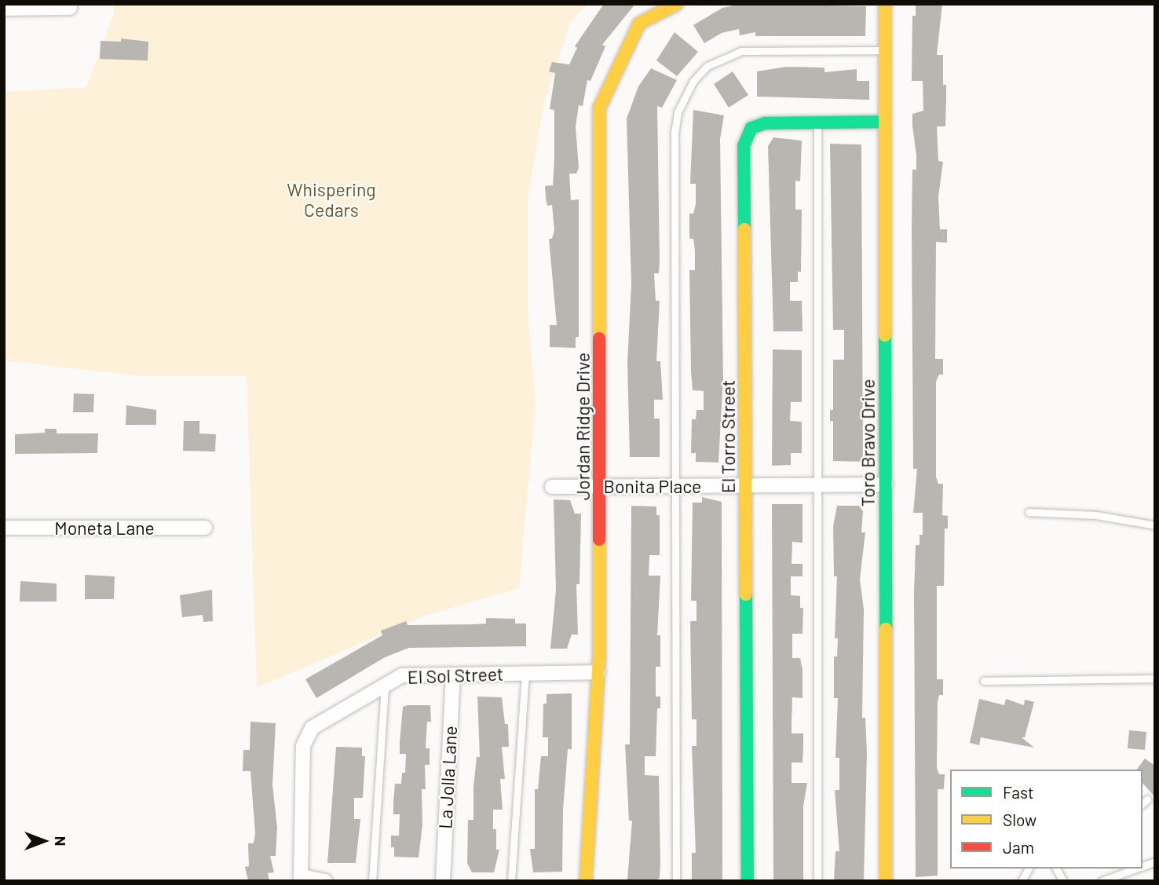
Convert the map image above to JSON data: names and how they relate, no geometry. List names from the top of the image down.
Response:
{
  "streets": {
    "street": [
      "Jordan Ridge Drive",
      "El Torro Street",
      "Toro Bravo Drive",
      "Bonita Place",
      "Moneta Lane",
      "El Sol Street",
      "La Jolla Lane"
    ]
  },
  "crossings": [
    ["Jordan Ridge Drive", "Bonita Place"],
    ["Jordan Ridge Drive", "El Sol Street"],
    ["El Torro Street", "Toro Bravo Drive"],
    ["El Torro Street", "Bonita Place"],
    ["Toro Bravo Drive", "Bonita Place"],
    ["El Sol Street", "La Jolla Lane"]
  ],
  "parks": ["Whispering Cedars"],
  "legend": ["Fast", "Slow", "Jam"],
  "north": "right"
}
